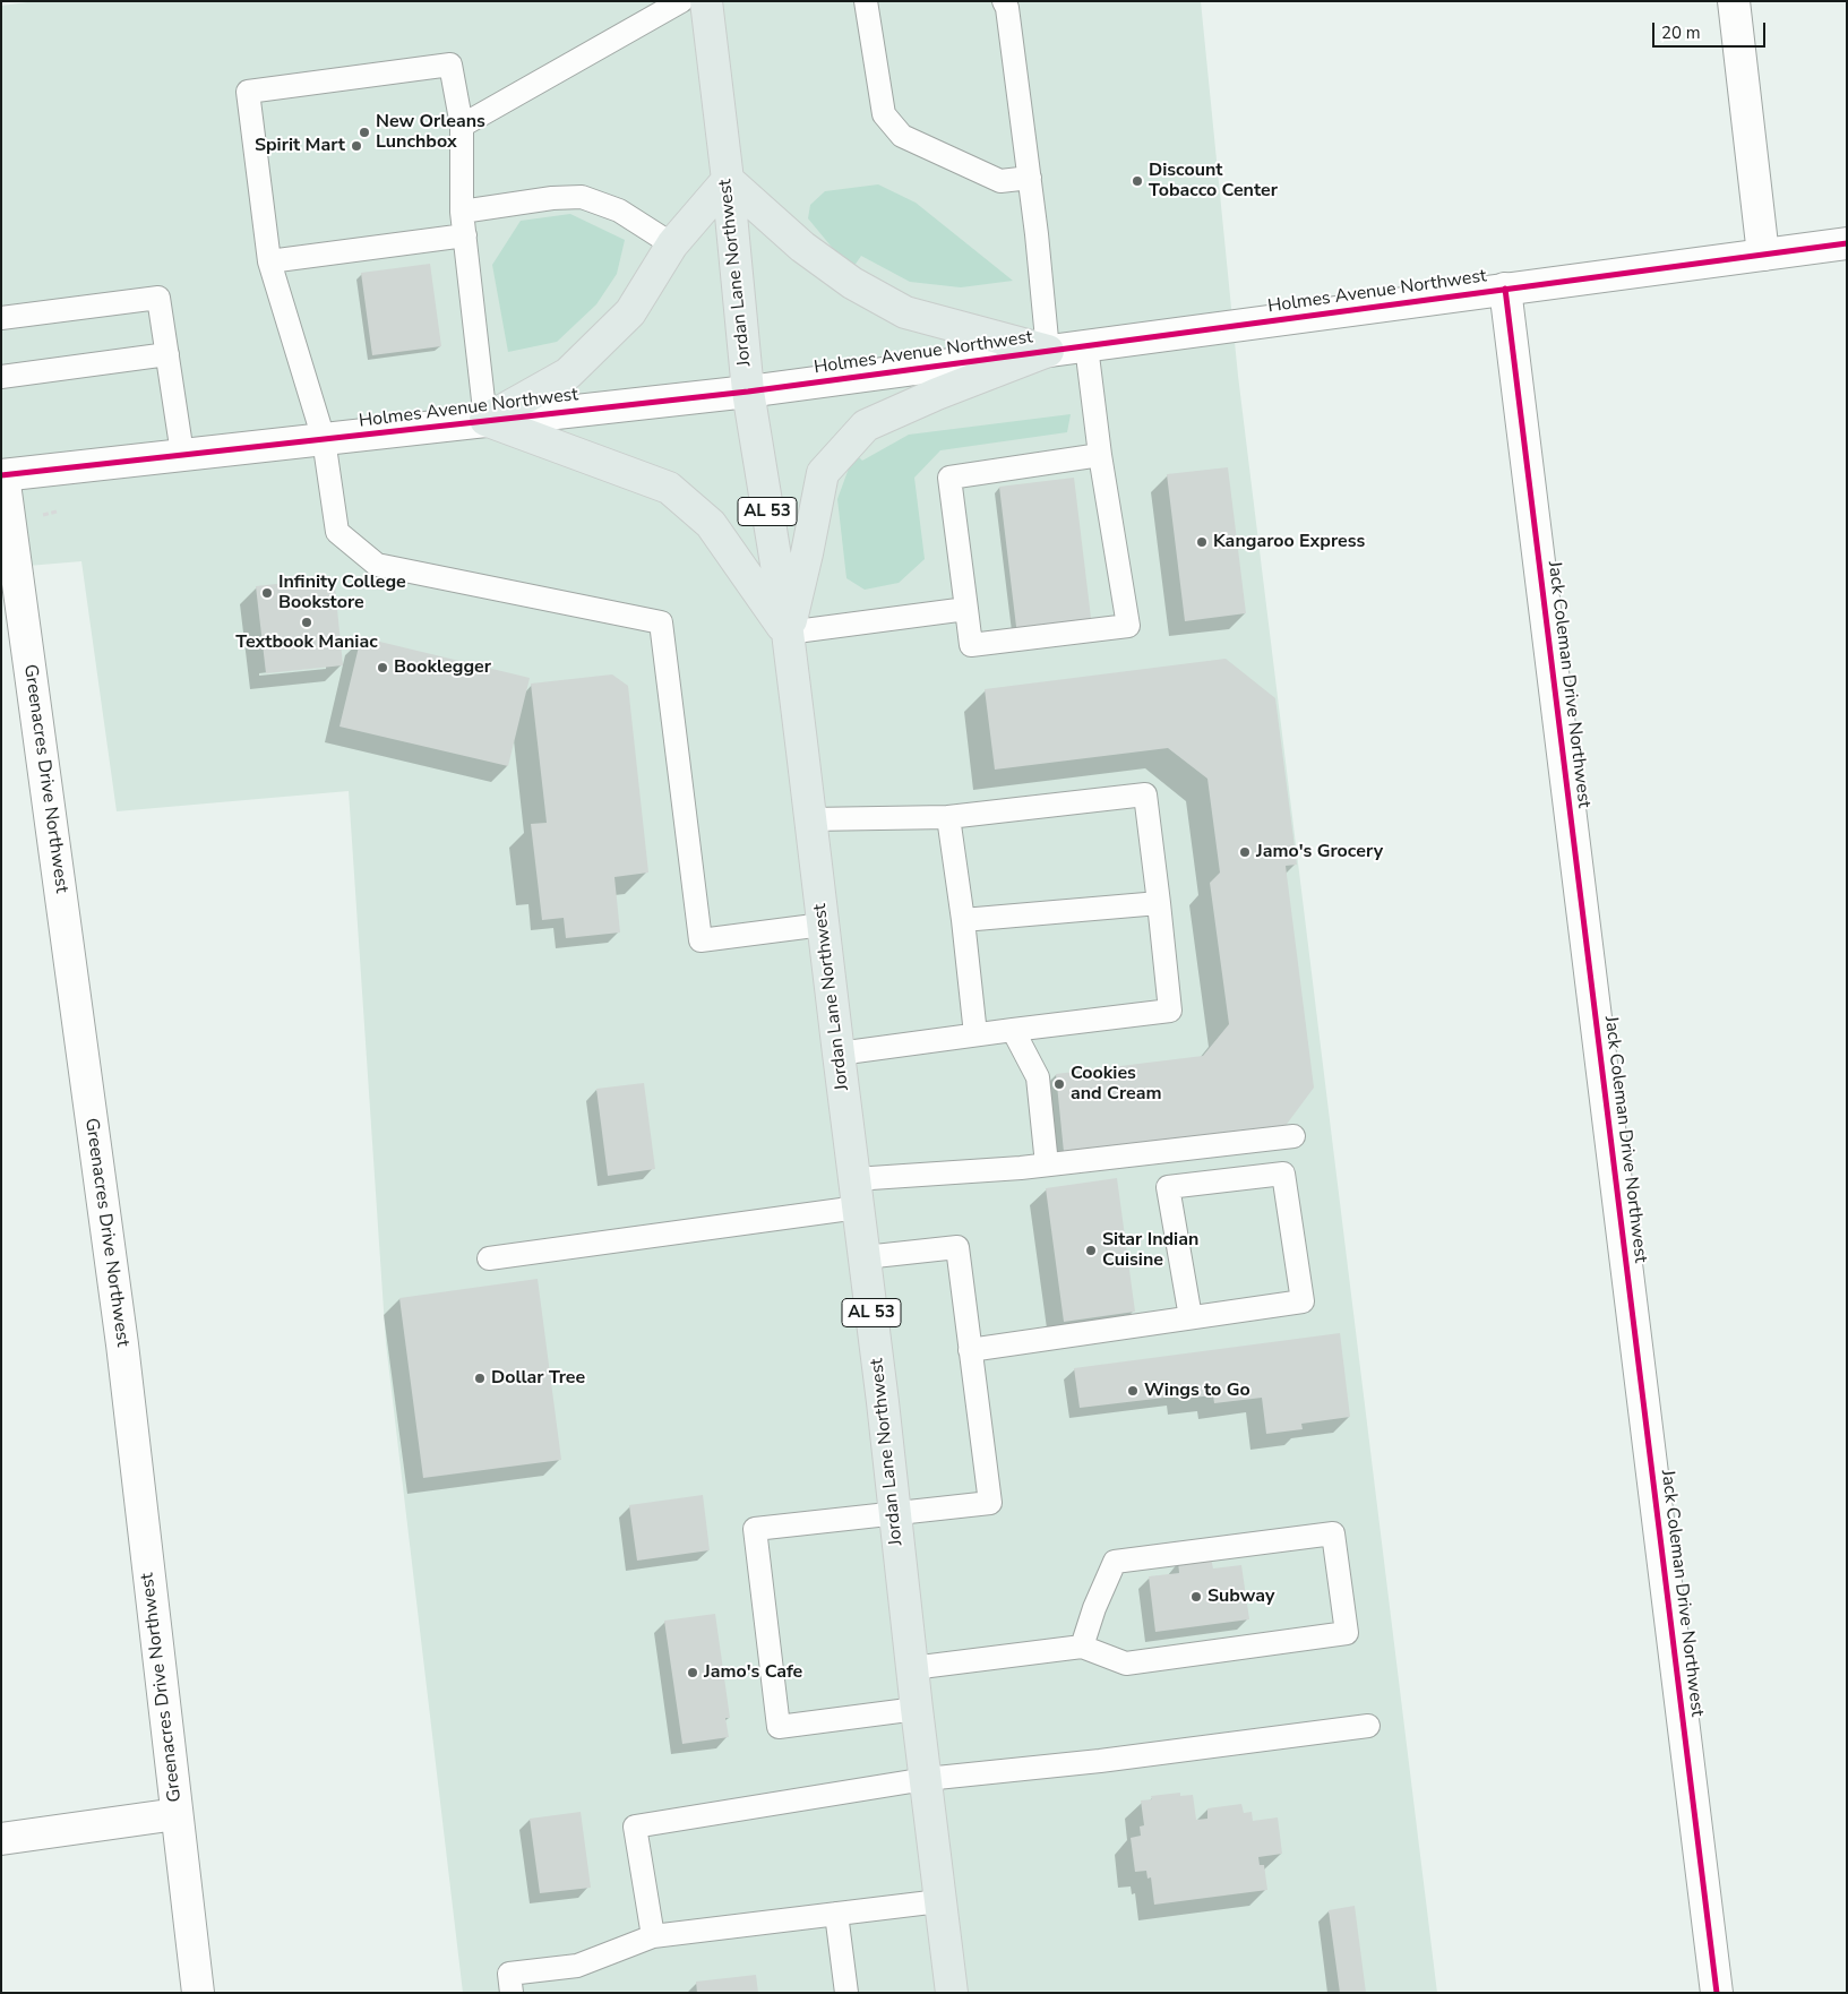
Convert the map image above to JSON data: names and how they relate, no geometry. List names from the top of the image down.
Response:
{
  "streets": {
    "main road": ["Jordan Lane Northwest", "AL 53"],
    "street": ["Holmes Avenue Northwest", "Jack Coleman Drive Northwest", "Greenacres Drive Northwest"]
  },
  "crossings": [
    ["Jordan Lane Northwest", "Holmes Avenue Northwest"],
    ["Holmes Avenue Northwest", "Jack Coleman Drive Northwest"],
    ["Holmes Avenue Northwest", "Greenacres Drive Northwest"]
  ],
  "places": [
    "New Orleans Lunchbox",
    "Spirit Mart",
    "Discount Tobacco Center",
    "Kangaroo Express",
    "Infinity College Bookstore",
    "Textbook Maniac",
    "Booklegger",
    "Jamo's Grocery",
    "Cookies and Cream",
    "Sitar Indian Cuisine",
    "Dollar Tree",
    "Wings to Go",
    "Subway",
    "Jamo's Cafe"
  ],
  "scale_bar": "20 m"
}
